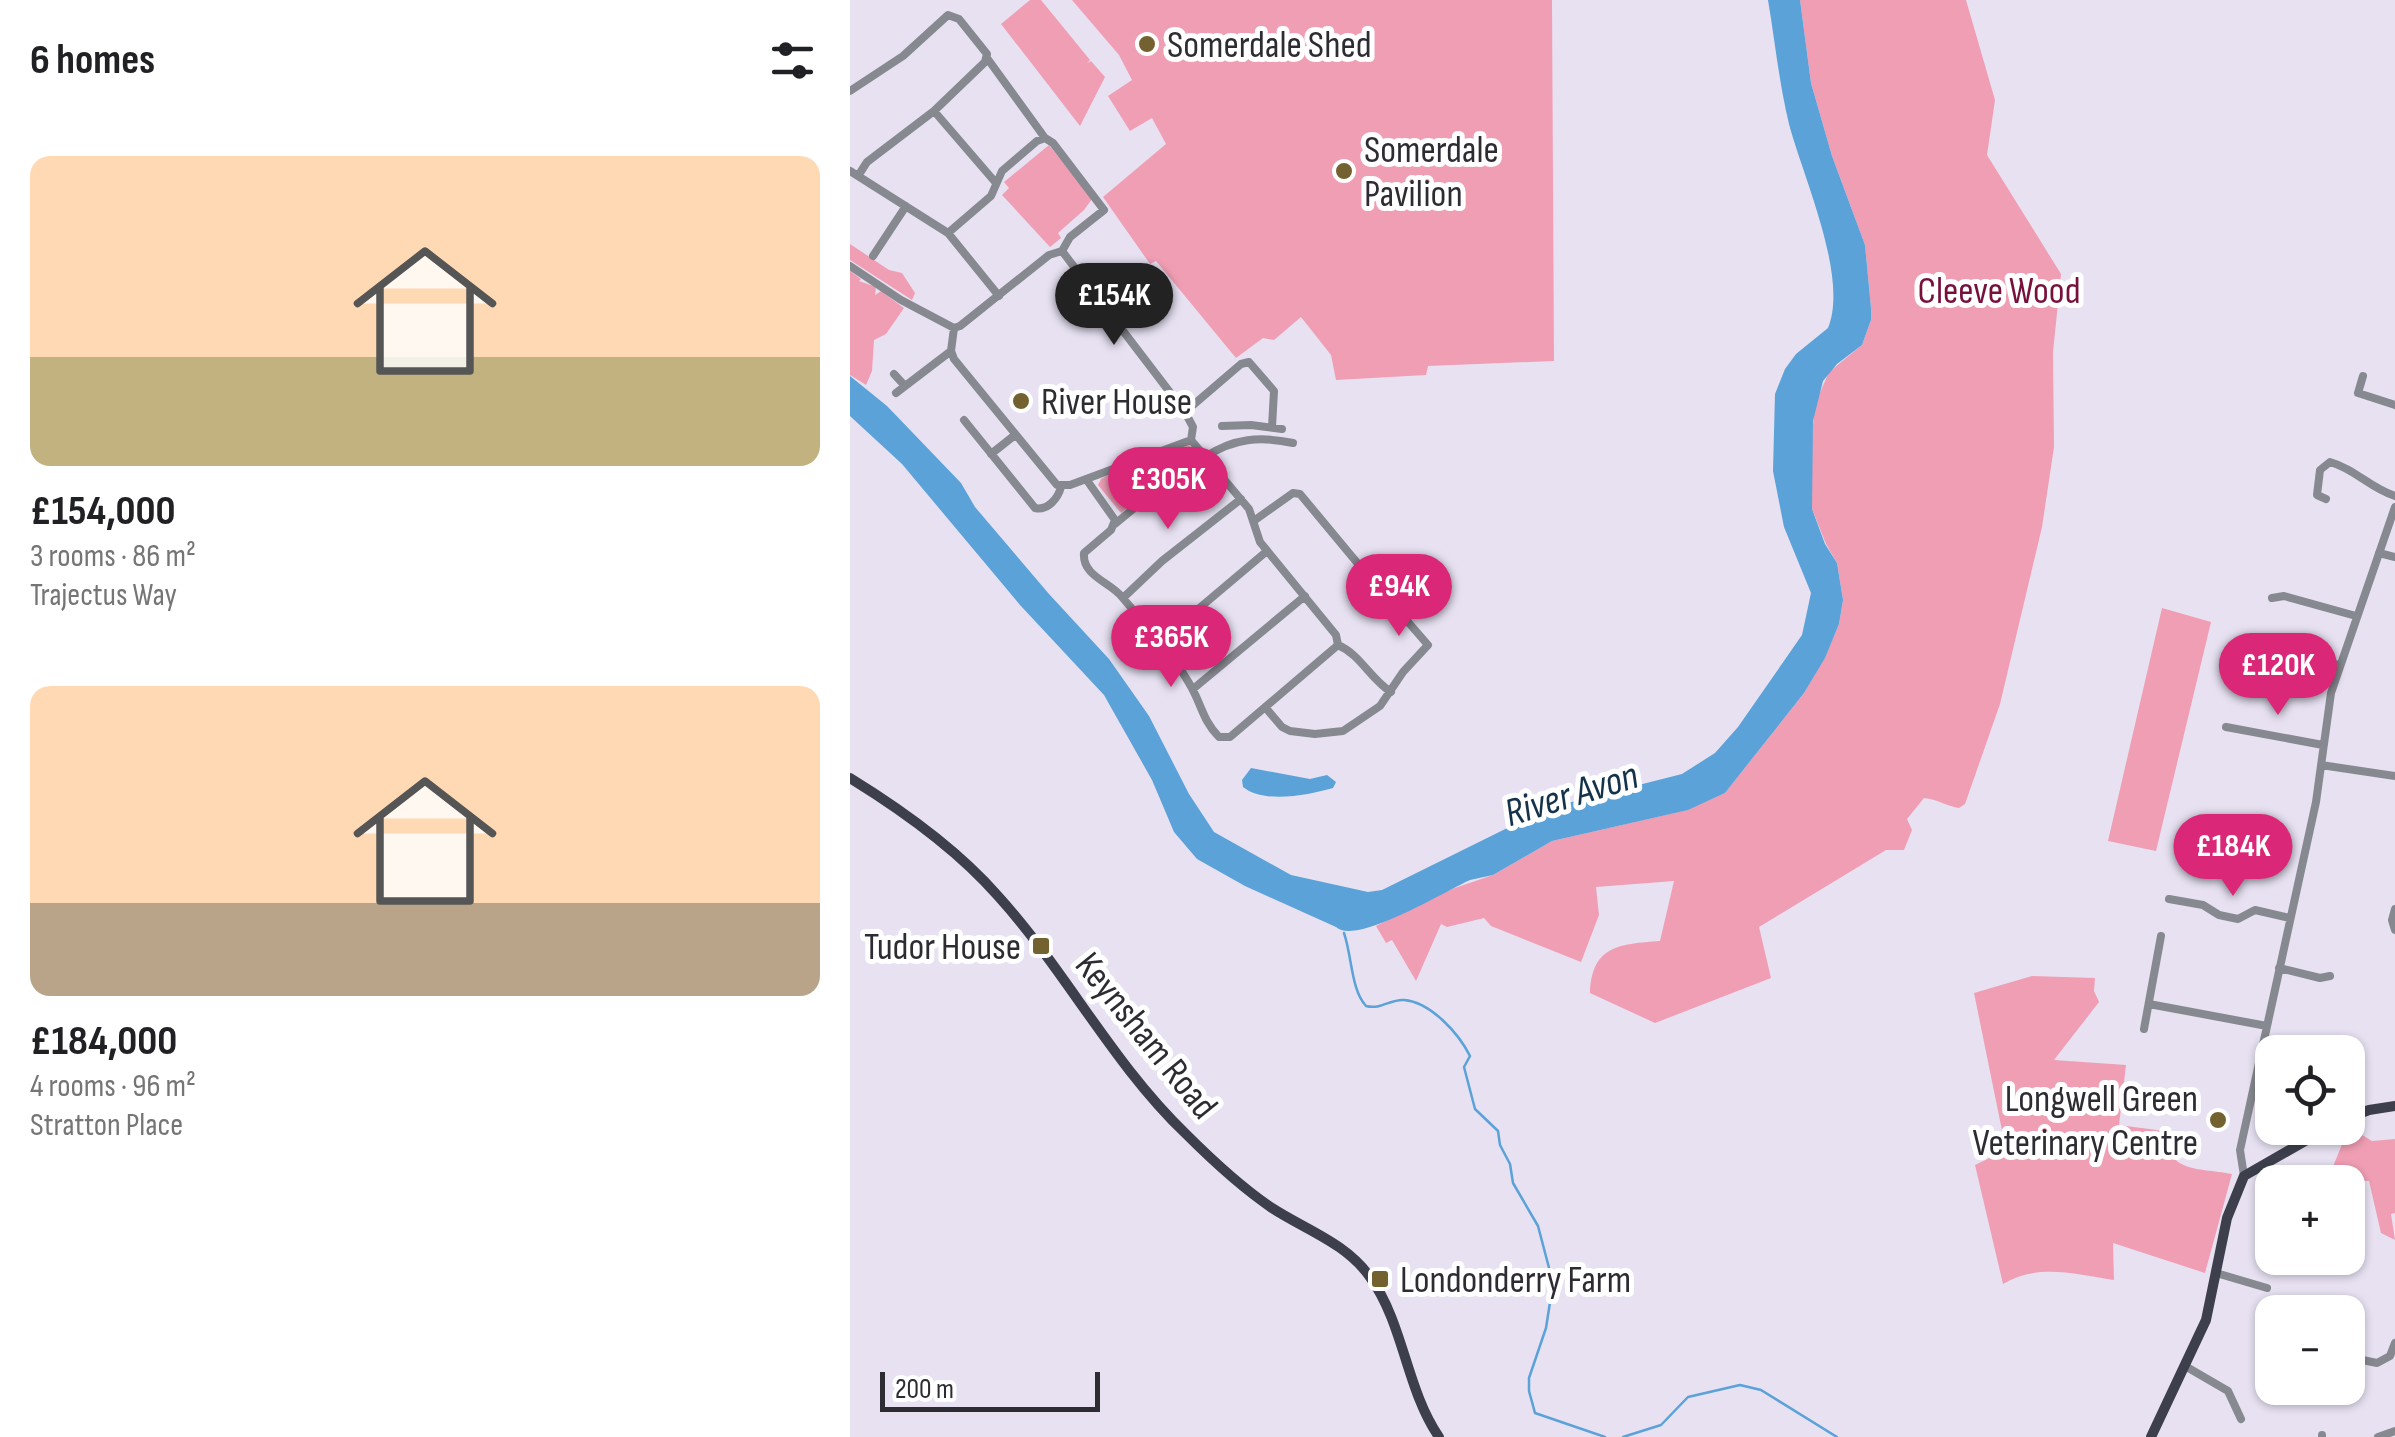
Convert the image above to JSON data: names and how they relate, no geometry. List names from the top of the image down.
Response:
{
  "streets": {
    "main road": ["Keynsham Road"]
  },
  "water": ["River Avon"],
  "parks": ["Cleeve Wood"],
  "places": {
    "other": [
      "Somerdale Shed",
      "Somerdale Pavilion",
      "River House",
      "Longwell Green Veterinary Centre"
    ],
    "transit": ["Tudor House", "Londonderry Farm"]
  },
  "scale_bar": "200 m",
  "page": {
    "heading": "6 homes",
    "list": [
      {
        "name": "£154,000",
        "note": "3 rooms · 86 m² · Trajectus Way"
      },
      {
        "name": "£184,000",
        "note": "4 rooms · 96 m² · Stratton Place"
      }
    ],
    "price": [
      "£154K",
      "£305K",
      "£94K",
      "£365K",
      "£120K",
      "£184K"
    ],
    "map_buttons": ["+", "−"],
    "scale": "200 m"
  }
}
